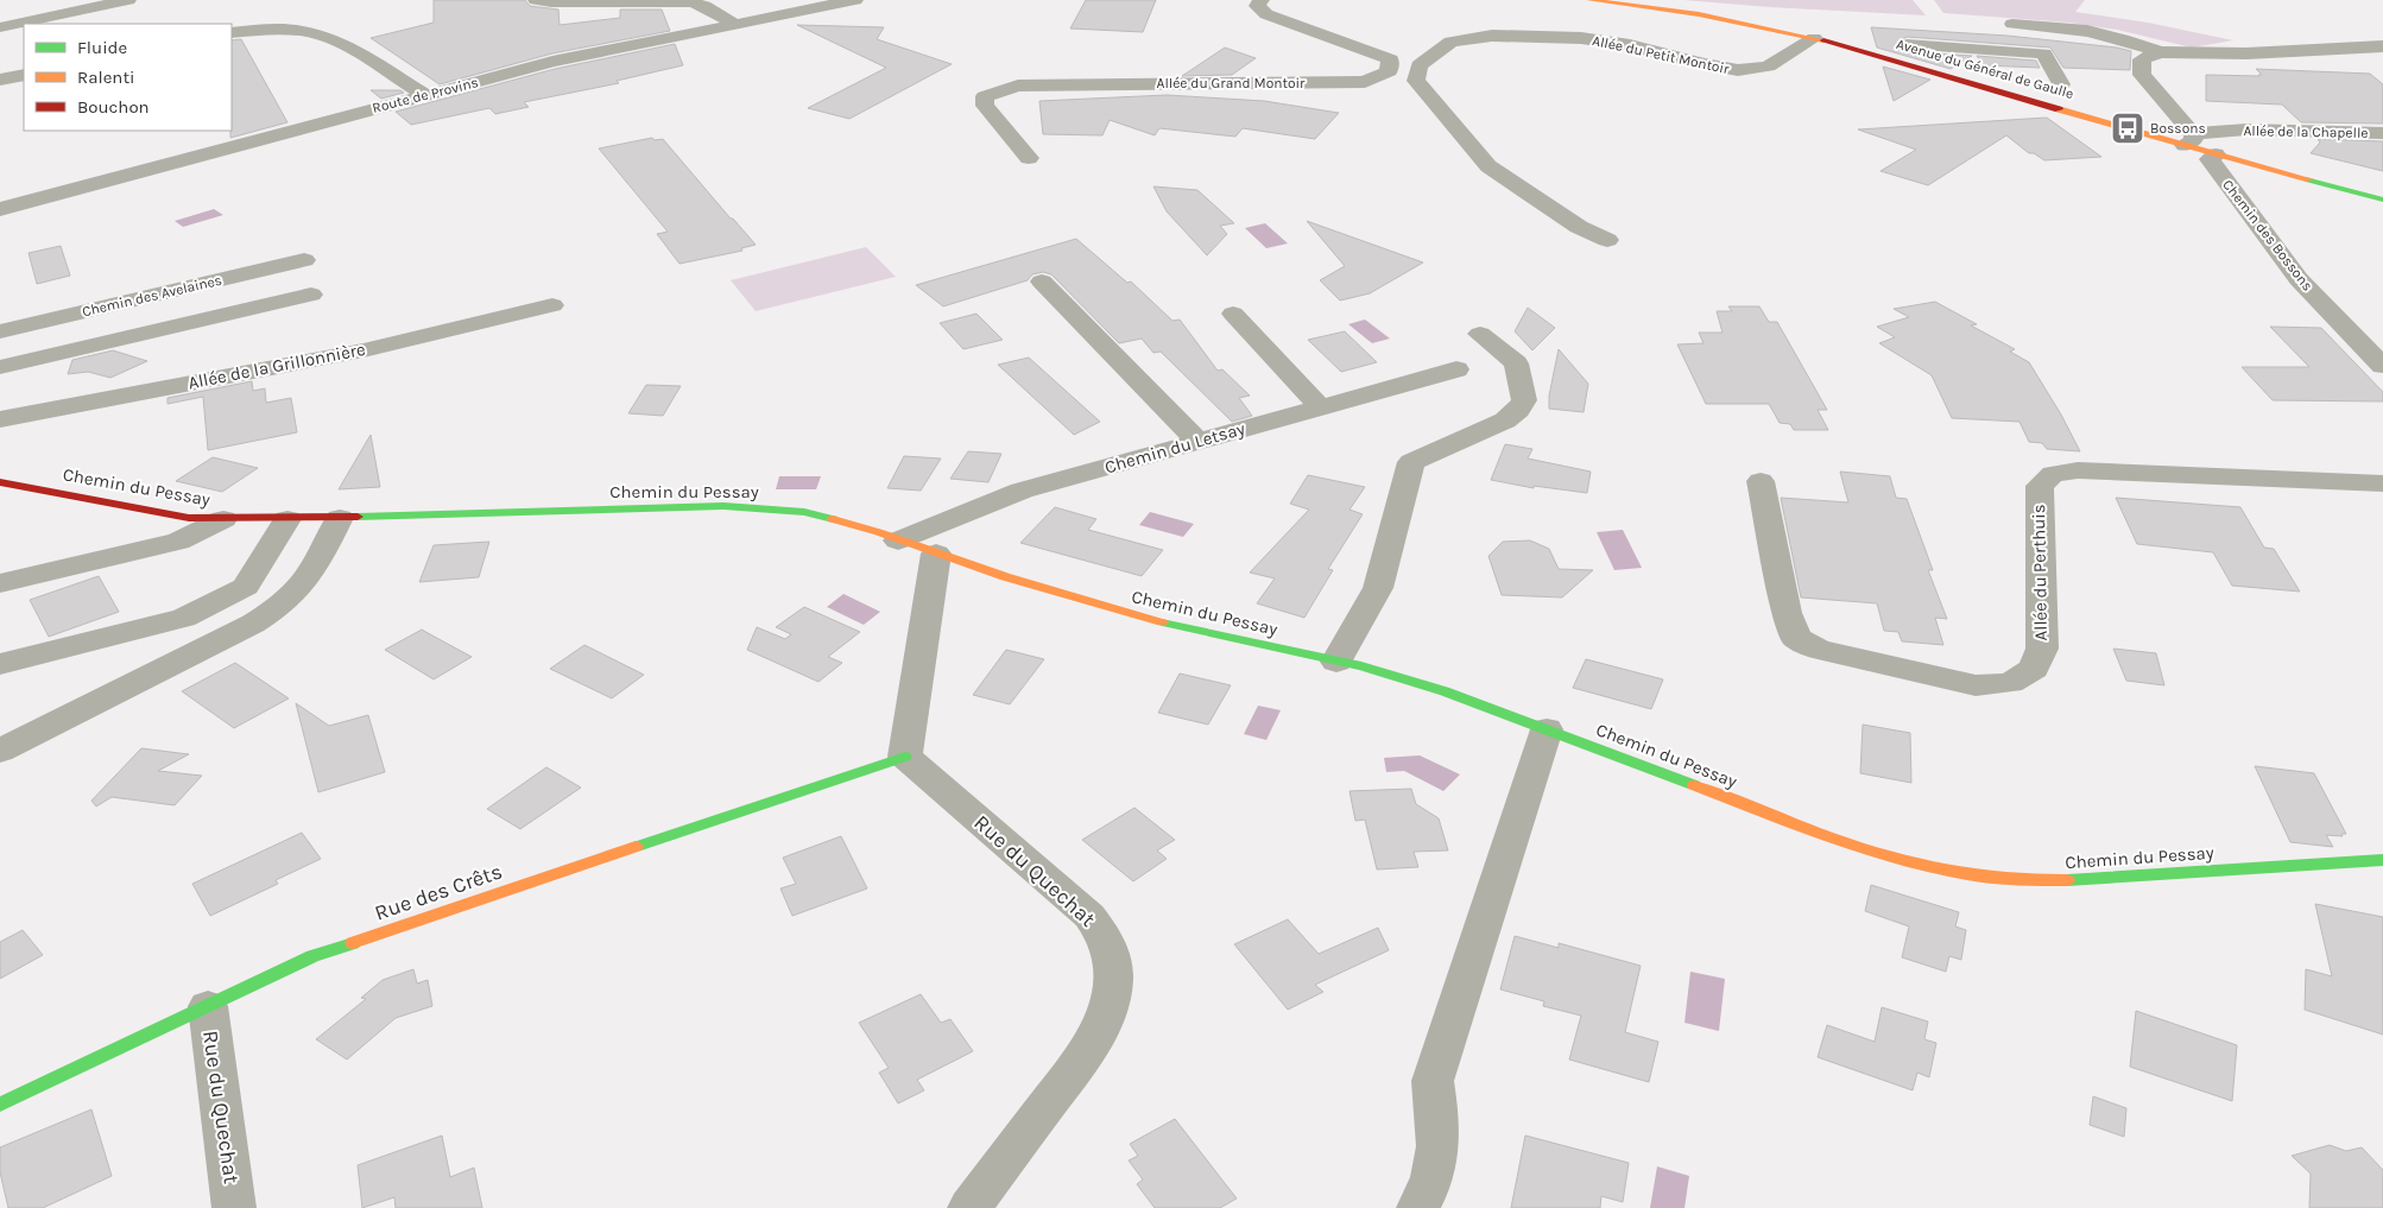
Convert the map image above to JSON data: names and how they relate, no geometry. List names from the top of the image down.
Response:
{
  "streets": {
    "street": [
      "Allée du Petit Montoir",
      "Avenue du Général de Gaulle",
      "Allée du Grand Montoir",
      "Route de Provins",
      "Allée de la Chapelle",
      "Chemin des Bossons",
      "Chemin des Avelaines",
      "Allée de la Grillonnière",
      "Chemin du Letsay",
      "Chemin du Pessay",
      "Allée du Perthuis",
      "Rue du Quechat",
      "Rue des Crêts"
    ]
  },
  "crossings": [
    ["Allée du Petit Montoir", "Avenue du Général de Gaulle"],
    ["Avenue du Général de Gaulle", "Allée de la Chapelle"],
    ["Avenue du Général de Gaulle", "Chemin des Bossons"],
    ["Chemin du Letsay", "Chemin du Pessay"],
    ["Rue du Quechat", "Rue des Crêts"]
  ],
  "places": {
    "bus stop": ["Bossons"]
  },
  "legend": ["Fluide", "Ralenti", "Bouchon"]
}
